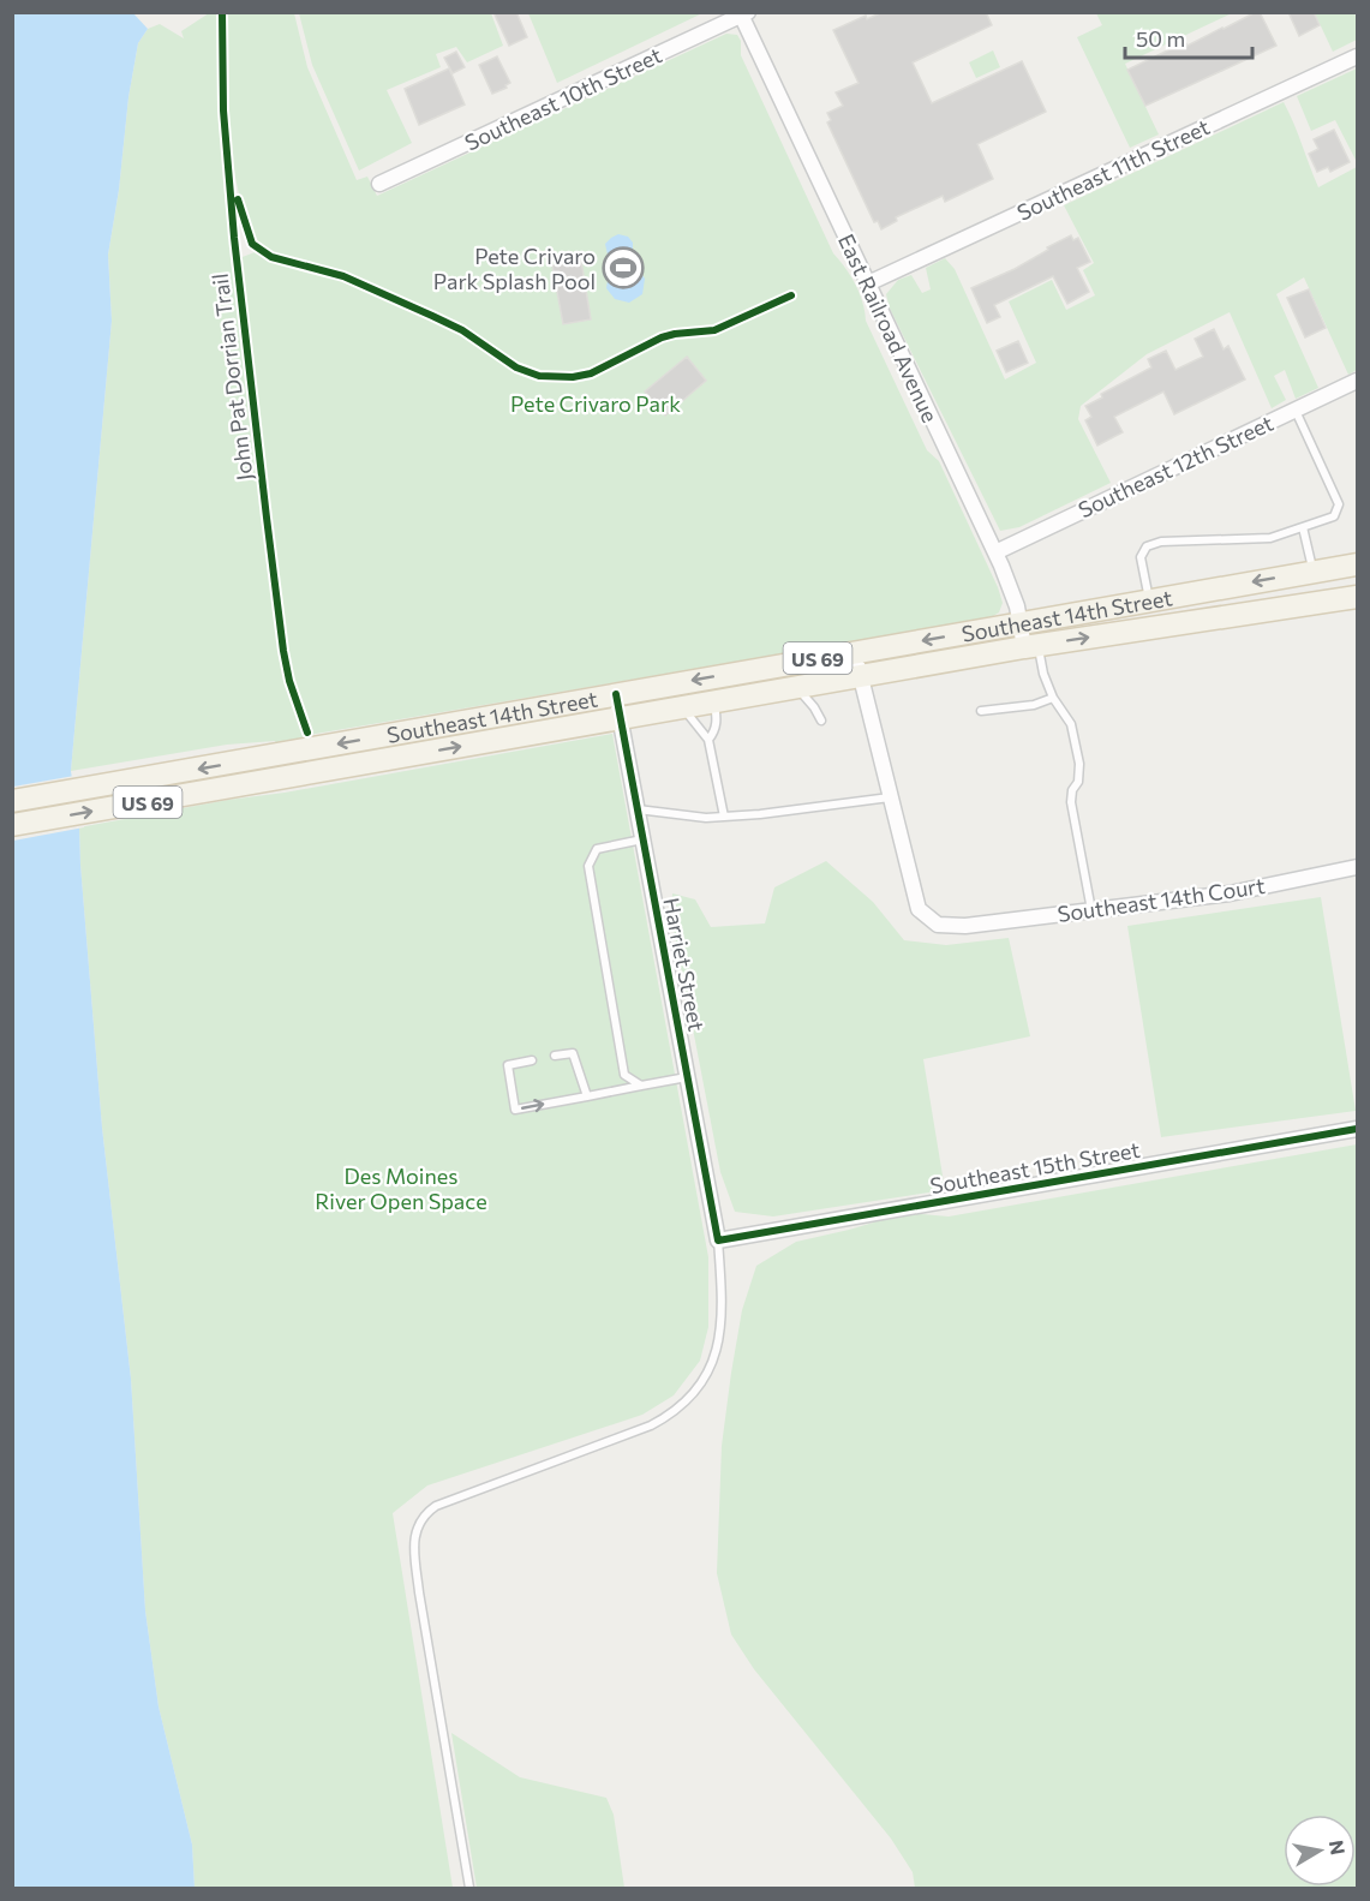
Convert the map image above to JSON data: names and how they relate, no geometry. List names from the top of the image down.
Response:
{
  "streets": {
    "main road": ["Southeast 14th Street", "US 69"],
    "street": [
      "Southeast 10th Street",
      "Southeast 11th Street",
      "East Railroad Avenue",
      "Southeast 12th Street",
      "Southeast 14th Court",
      "Harriet Street",
      "Southeast 15th Street"
    ],
    "cycle path": ["John Pat Dorrian Trail"]
  },
  "crossings": [
    ["Southeast 10th Street", "East Railroad Avenue"],
    ["Southeast 11th Street", "East Railroad Avenue"],
    ["East Railroad Avenue", "Southeast 12th Street"],
    ["East Railroad Avenue", "Southeast 14th Street"],
    ["Southeast 14th Street", "Harriet Street"],
    ["Harriet Street", "Southeast 15th Street"]
  ],
  "parks": ["Pete Crivaro Park", "Des Moines River Open Space"],
  "places": {
    "sports": ["Pete Crivaro Park Splash Pool"]
  },
  "scale_bar": "50 m",
  "north": "right"
}
